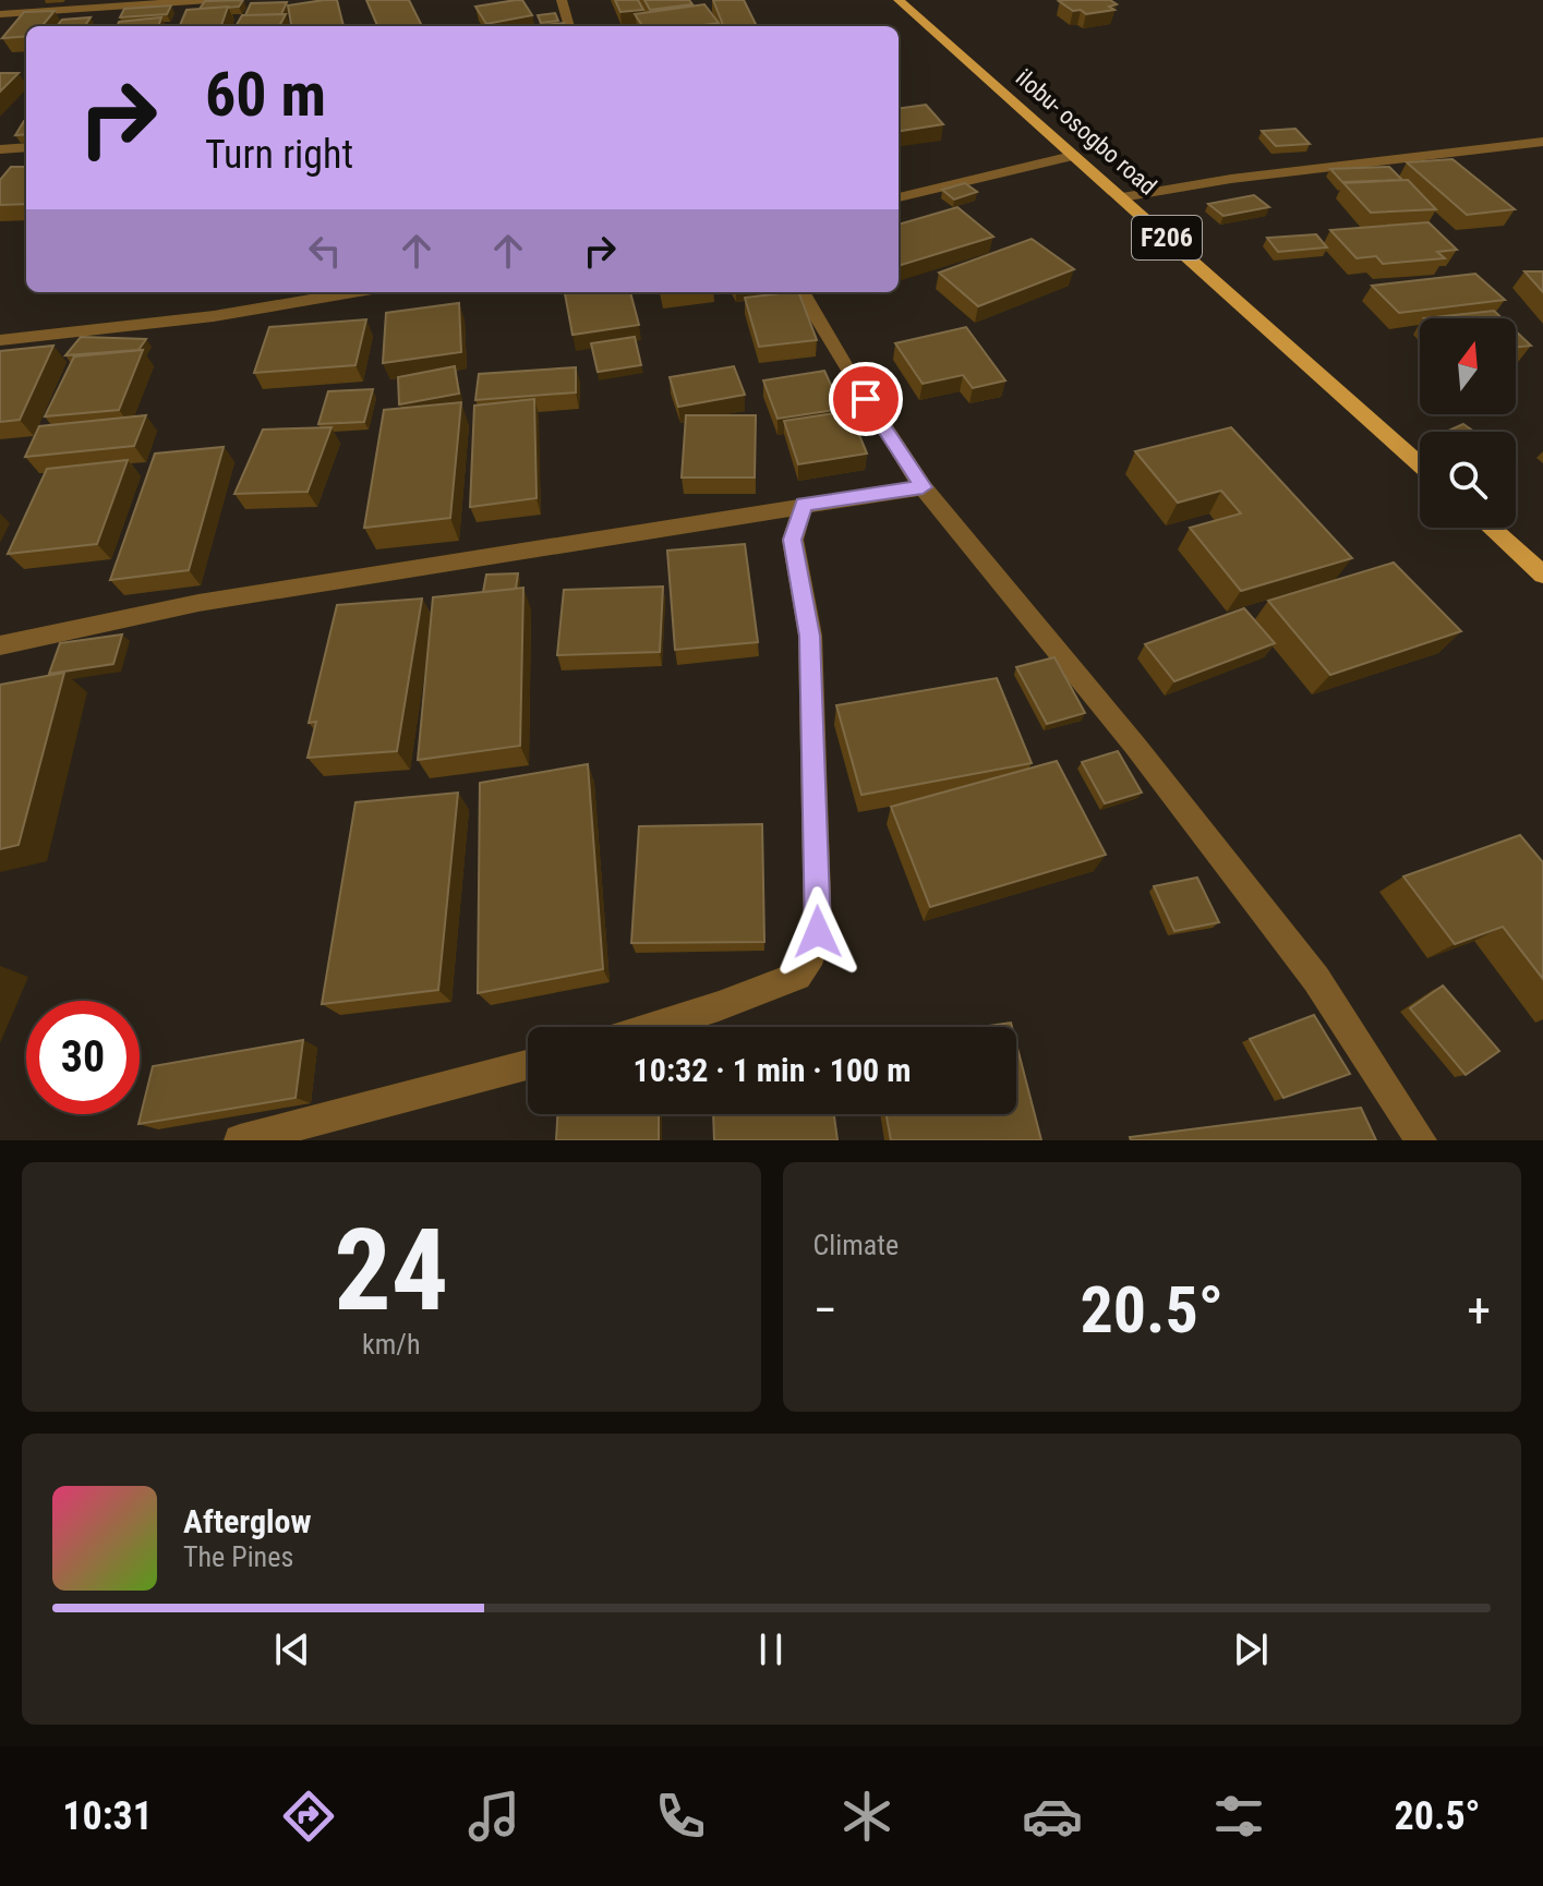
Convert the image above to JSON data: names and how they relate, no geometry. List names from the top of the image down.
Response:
{
  "streets": {
    "main road": ["ilobu- osogbo road", "F206"]
  },
  "north": "top",
  "page": {
    "turn": ["60 m", "Turn right"],
    "limit": "30",
    "trip": "10:32 · 1 min · 100 m",
    "tile": [
      ["24", "km/h"],
      "Climate"
    ],
    "heat": ["−", "20.5°", "+"],
    "song": ["Afterglow", "The Pines"],
    "tabs": ["10:31", "20.5°"]
  }
}
